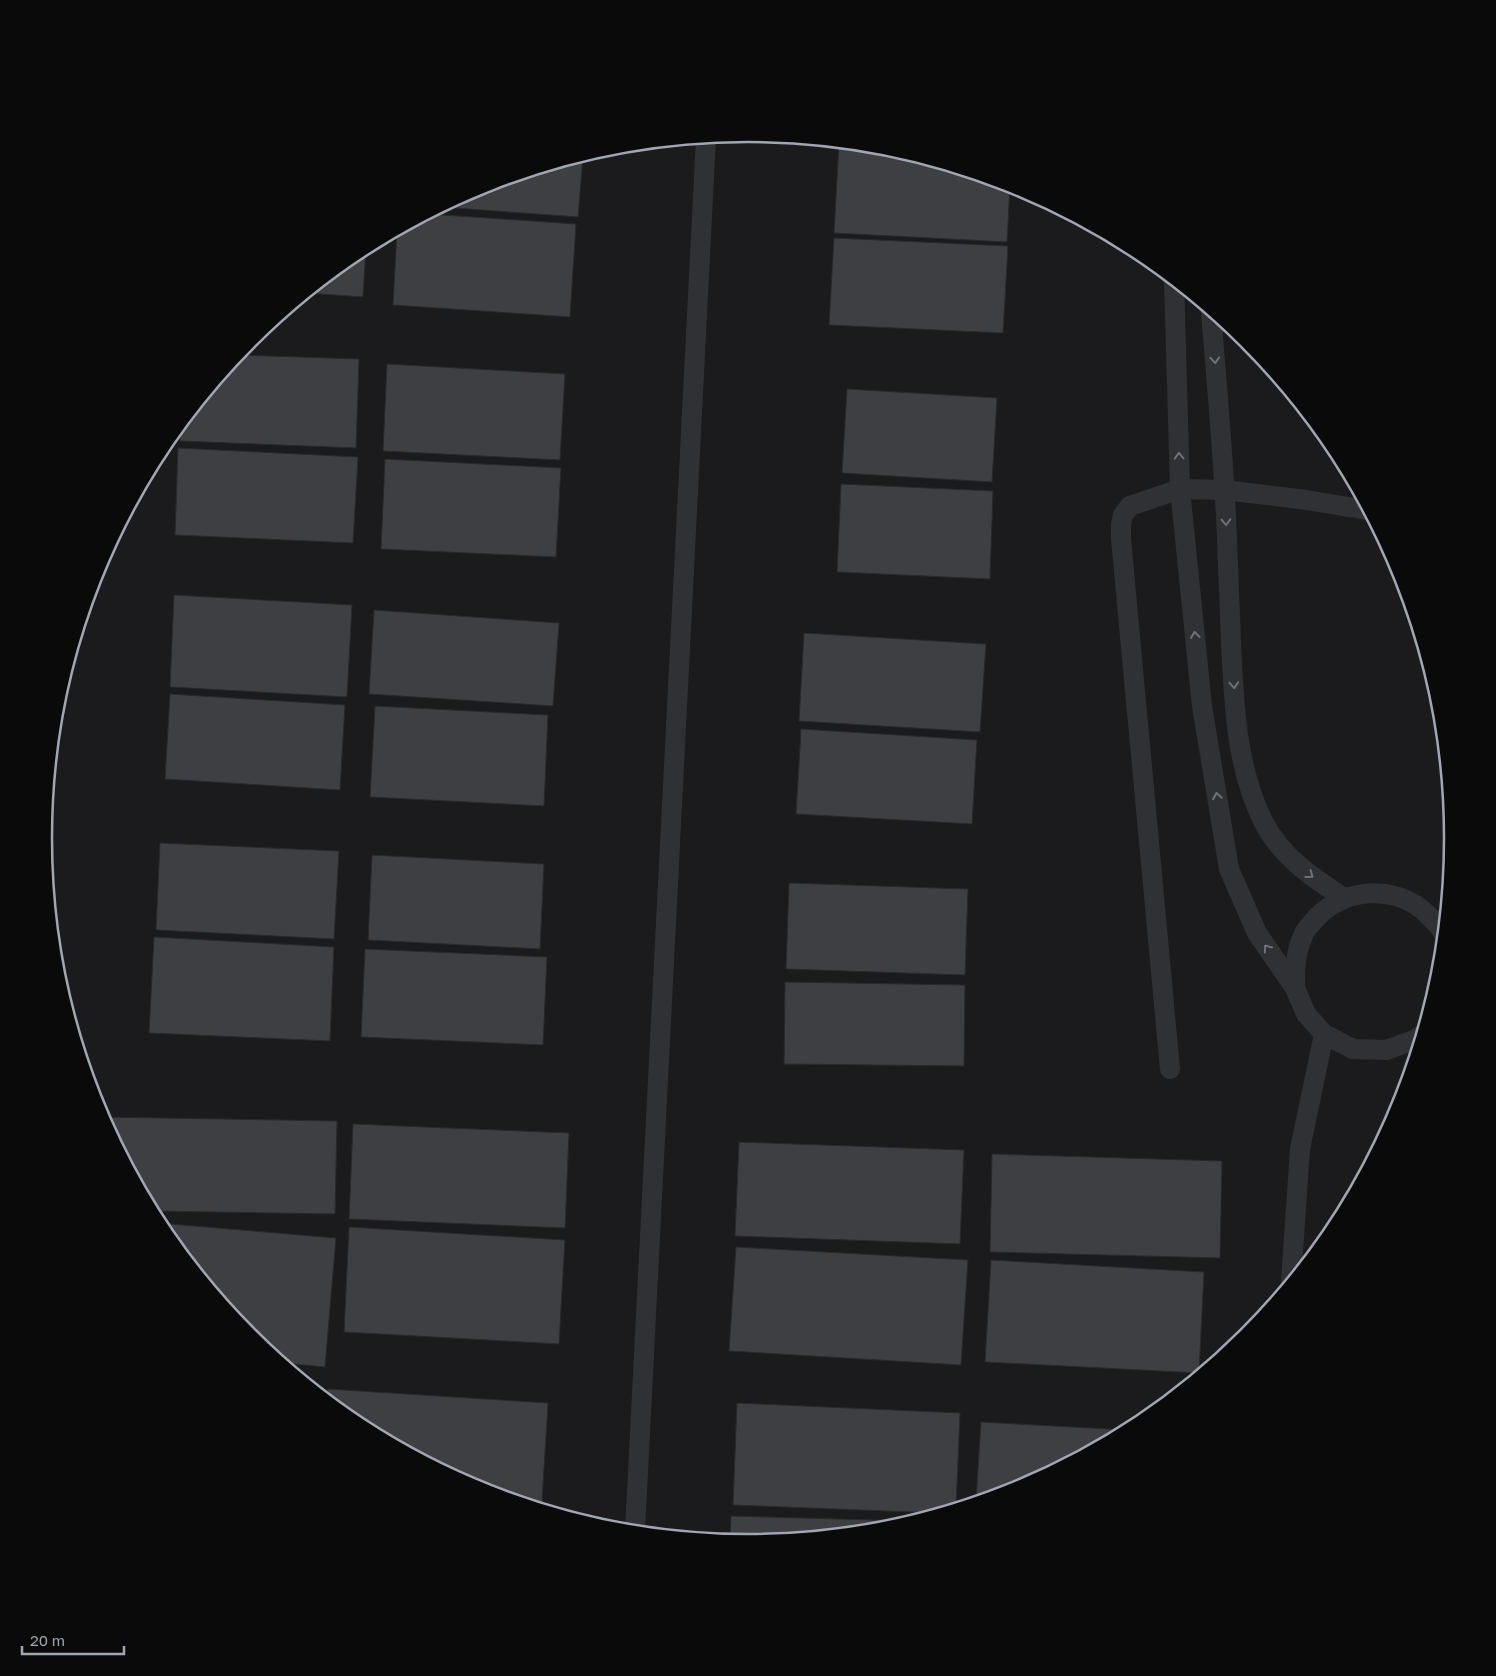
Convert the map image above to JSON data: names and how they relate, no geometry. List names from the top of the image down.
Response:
{
  "scale_bar": "20 m"
}
